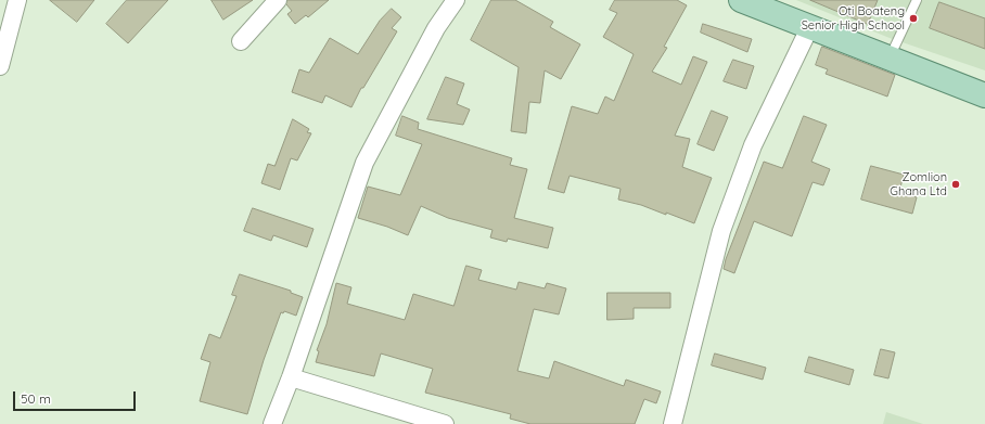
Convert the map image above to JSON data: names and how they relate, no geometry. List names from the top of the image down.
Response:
{
  "places": ["Oti Boateng Senior High School", "Zomlion Ghana Ltd"],
  "scale_bar": "50 m"
}
